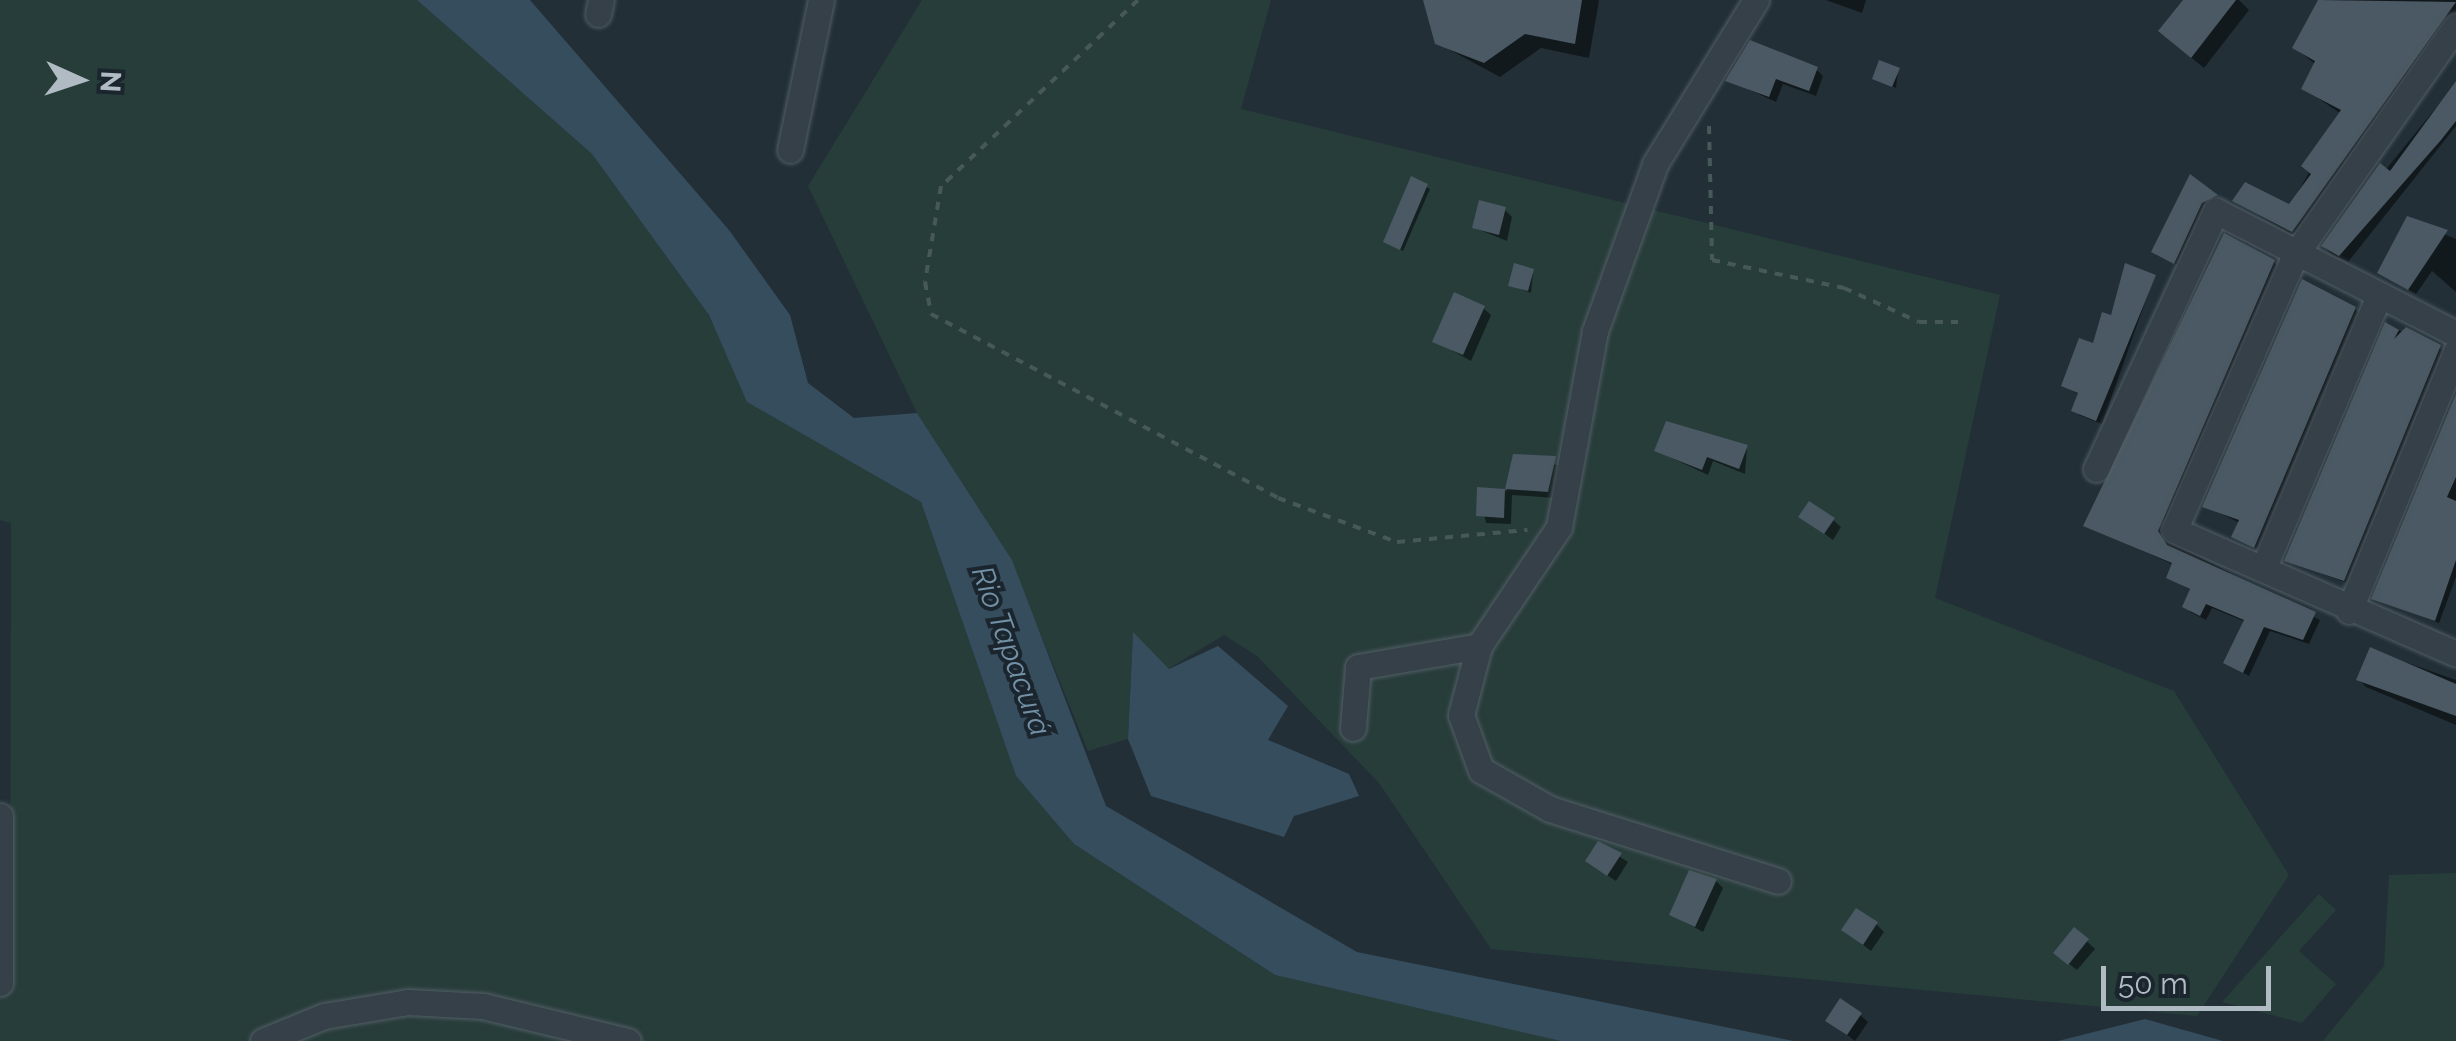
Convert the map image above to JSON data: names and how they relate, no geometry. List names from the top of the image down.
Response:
{
  "water": ["Rio Tapacurá"],
  "scale_bar": "50 m",
  "north": "right"
}
